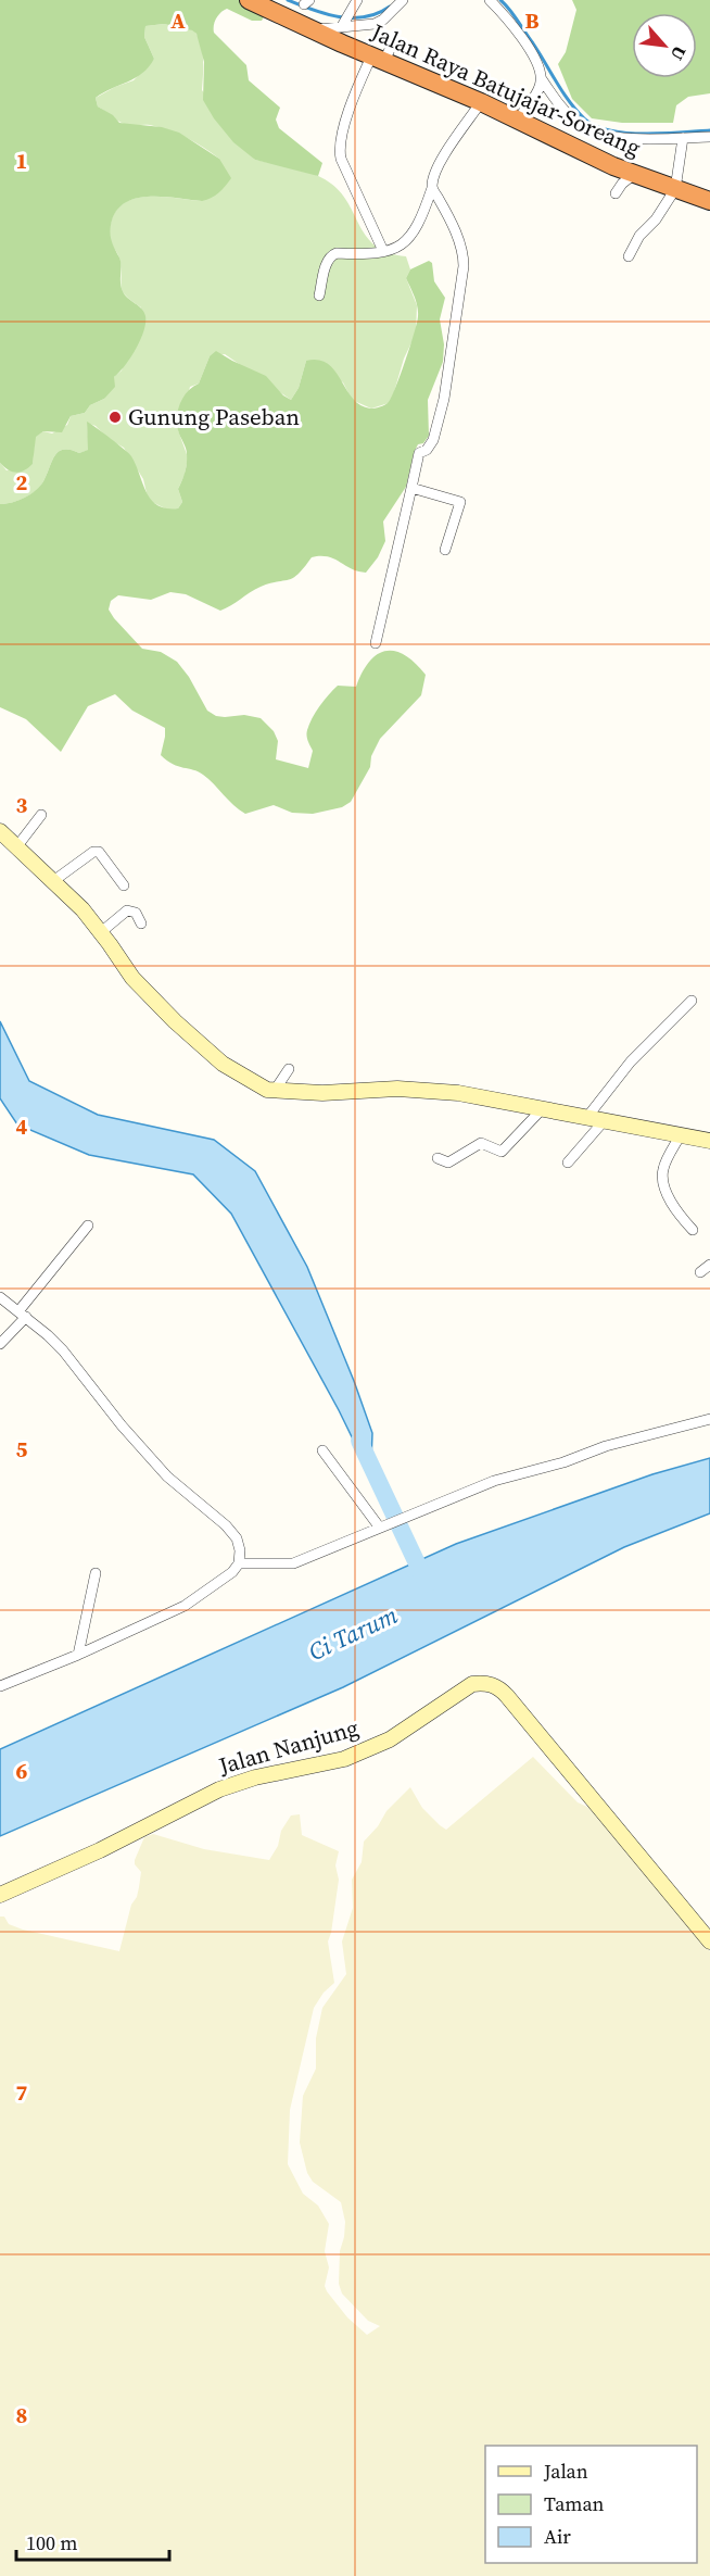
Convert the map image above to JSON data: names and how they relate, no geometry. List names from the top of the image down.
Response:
{
  "streets": {
    "highway": ["Jalan Raya Batujajar-Soreang"],
    "main road": ["Jalan Nanjung"]
  },
  "water": ["Ci Tarum"],
  "places": ["Gunung Paseban"],
  "legend": ["Jalan", "Taman", "Air"],
  "scale_bar": "100 m",
  "north": "bottom right",
  "grid": {
    "columns": ["A", "B"],
    "rows": [
      "1",
      "2",
      "3",
      "4",
      "5",
      "6",
      "7",
      "8"
    ]
  }
}
